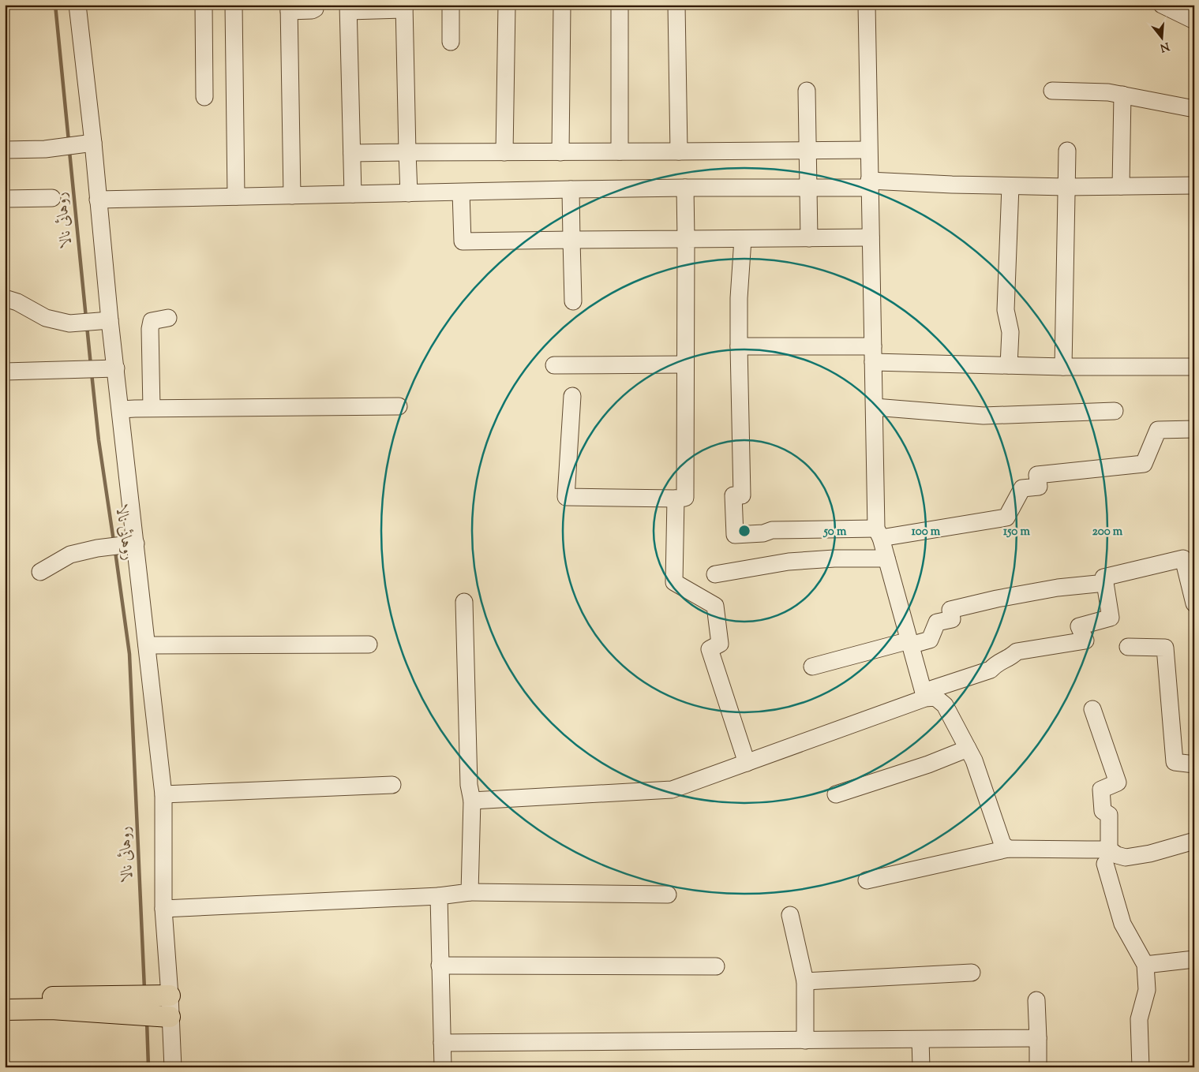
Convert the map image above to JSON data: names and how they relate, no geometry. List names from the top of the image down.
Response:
{
  "water": ["روہائی نالا"],
  "north": "bottom",
  "rings": [
    "50 m",
    "100 m",
    "150 m",
    "200 m"
  ]
}
